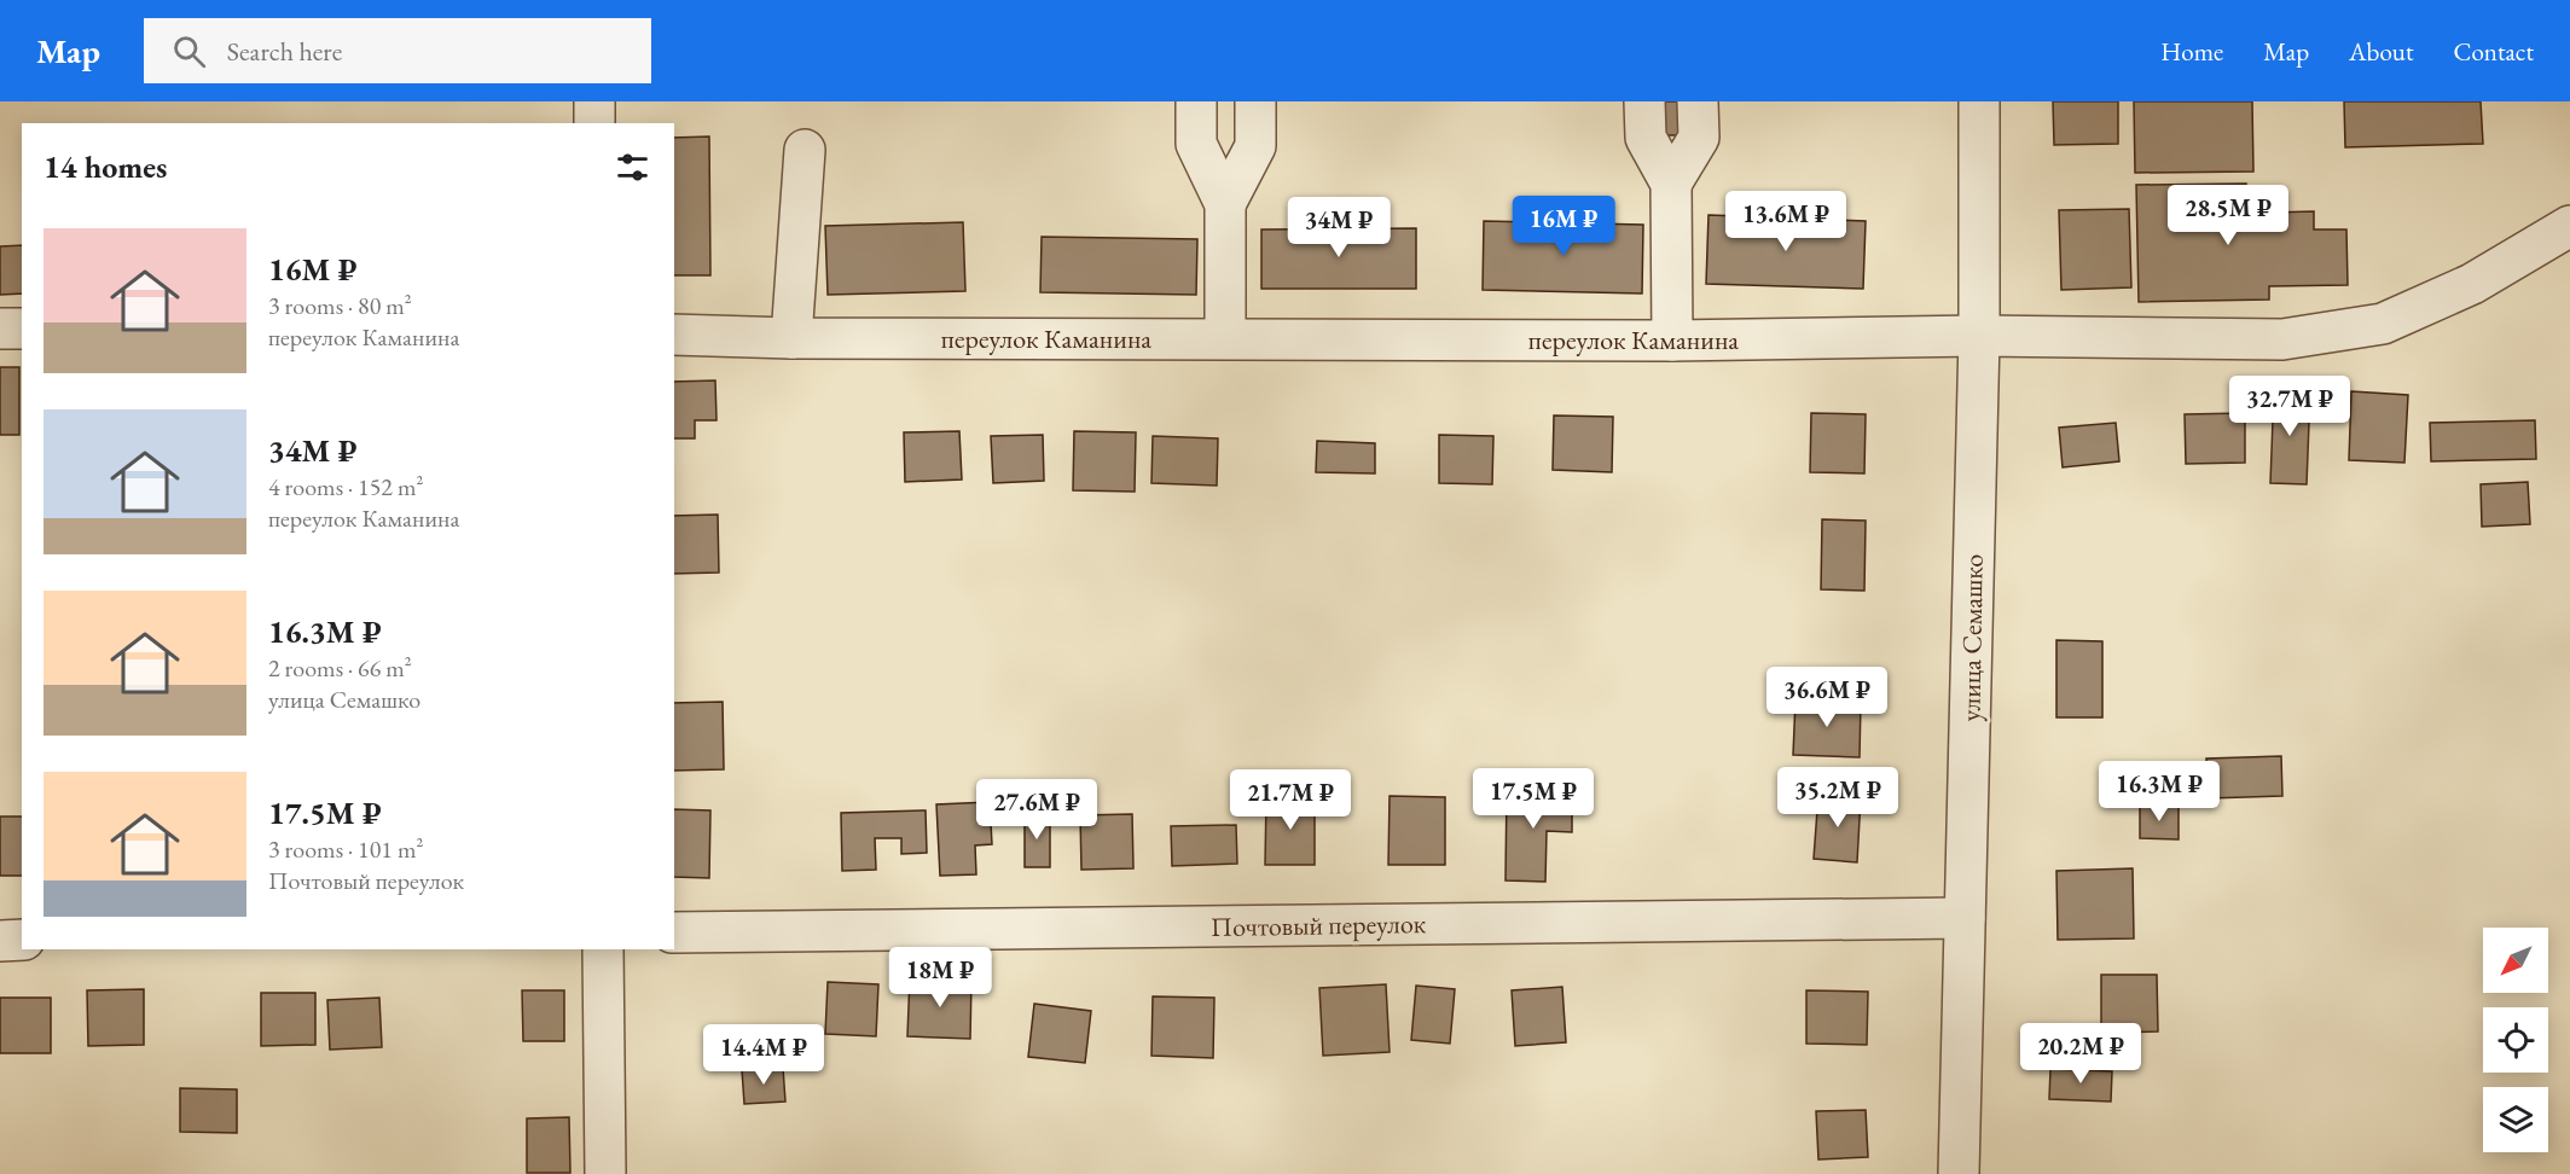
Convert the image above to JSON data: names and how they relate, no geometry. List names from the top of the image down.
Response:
{
  "streets": {
    "street": ["переулок Каманина", "улица Семашко", "Почтовый переулок"]
  },
  "crossings": [
    ["переулок Каманина", "улица Семашко"],
    ["улица Семашко", "Почтовый переулок"]
  ],
  "north": "bottom left",
  "page": {
    "header": "Map",
    "search": "Search here",
    "nav": [
      "Home",
      "Map",
      "About",
      "Contact"
    ],
    "heading": "14 homes",
    "price": [
      "28.5M ₽",
      "13.6M ₽",
      "16M ₽",
      "34M ₽",
      "32.7M ₽",
      "36.6M ₽",
      "16.3M ₽",
      "35.2M ₽",
      "17.5M ₽",
      "21.7M ₽",
      "27.6M ₽",
      "18M ₽",
      "20.2M ₽",
      "14.4M ₽"
    ],
    "list": [
      {
        "name": "16M ₽",
        "note": "3 rooms · 80 m² · переулок Каманина"
      },
      {
        "name": "34M ₽",
        "note": "4 rooms · 152 m² · переулок Каманина"
      },
      {
        "name": "16.3M ₽",
        "note": "2 rooms · 66 m² · улица Семашко"
      },
      {
        "name": "17.5M ₽",
        "note": "3 rooms · 101 m² · Почтовый переулок"
      }
    ]
  }
}
